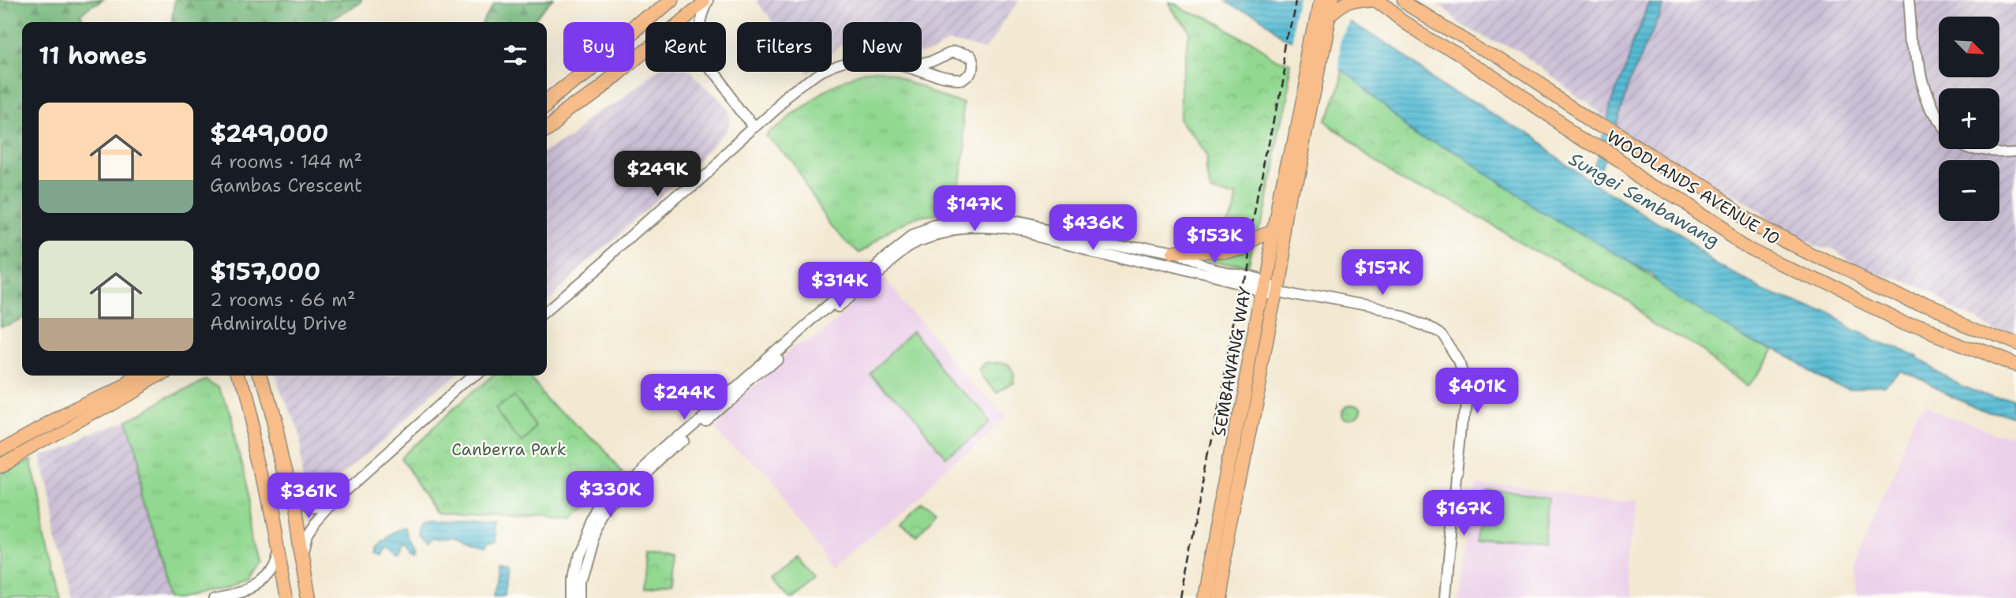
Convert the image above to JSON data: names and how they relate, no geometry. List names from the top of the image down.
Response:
{
  "streets": {
    "main road": ["WOODLANDS AVENUE 10", "SEMBAWANG WAY"]
  },
  "water": ["Sungei Sembawang"],
  "parks": ["Canberra Park"],
  "north": "bottom right",
  "page": {
    "map_buttons": ["+", "−"],
    "chip": [
      "Buy",
      "Rent",
      "Filters",
      "New"
    ],
    "heading": "11 homes",
    "list": [
      {
        "name": "$249,000",
        "note": "4 rooms · 144 m² · Gambas Crescent"
      },
      {
        "name": "$157,000",
        "note": "2 rooms · 66 m² · Admiralty Drive"
      }
    ],
    "price": [
      "$249K",
      "$147K",
      "$436K",
      "$153K",
      "$157K",
      "$314K",
      "$401K",
      "$244K",
      "$330K",
      "$361K",
      "$167K"
    ]
  }
}
